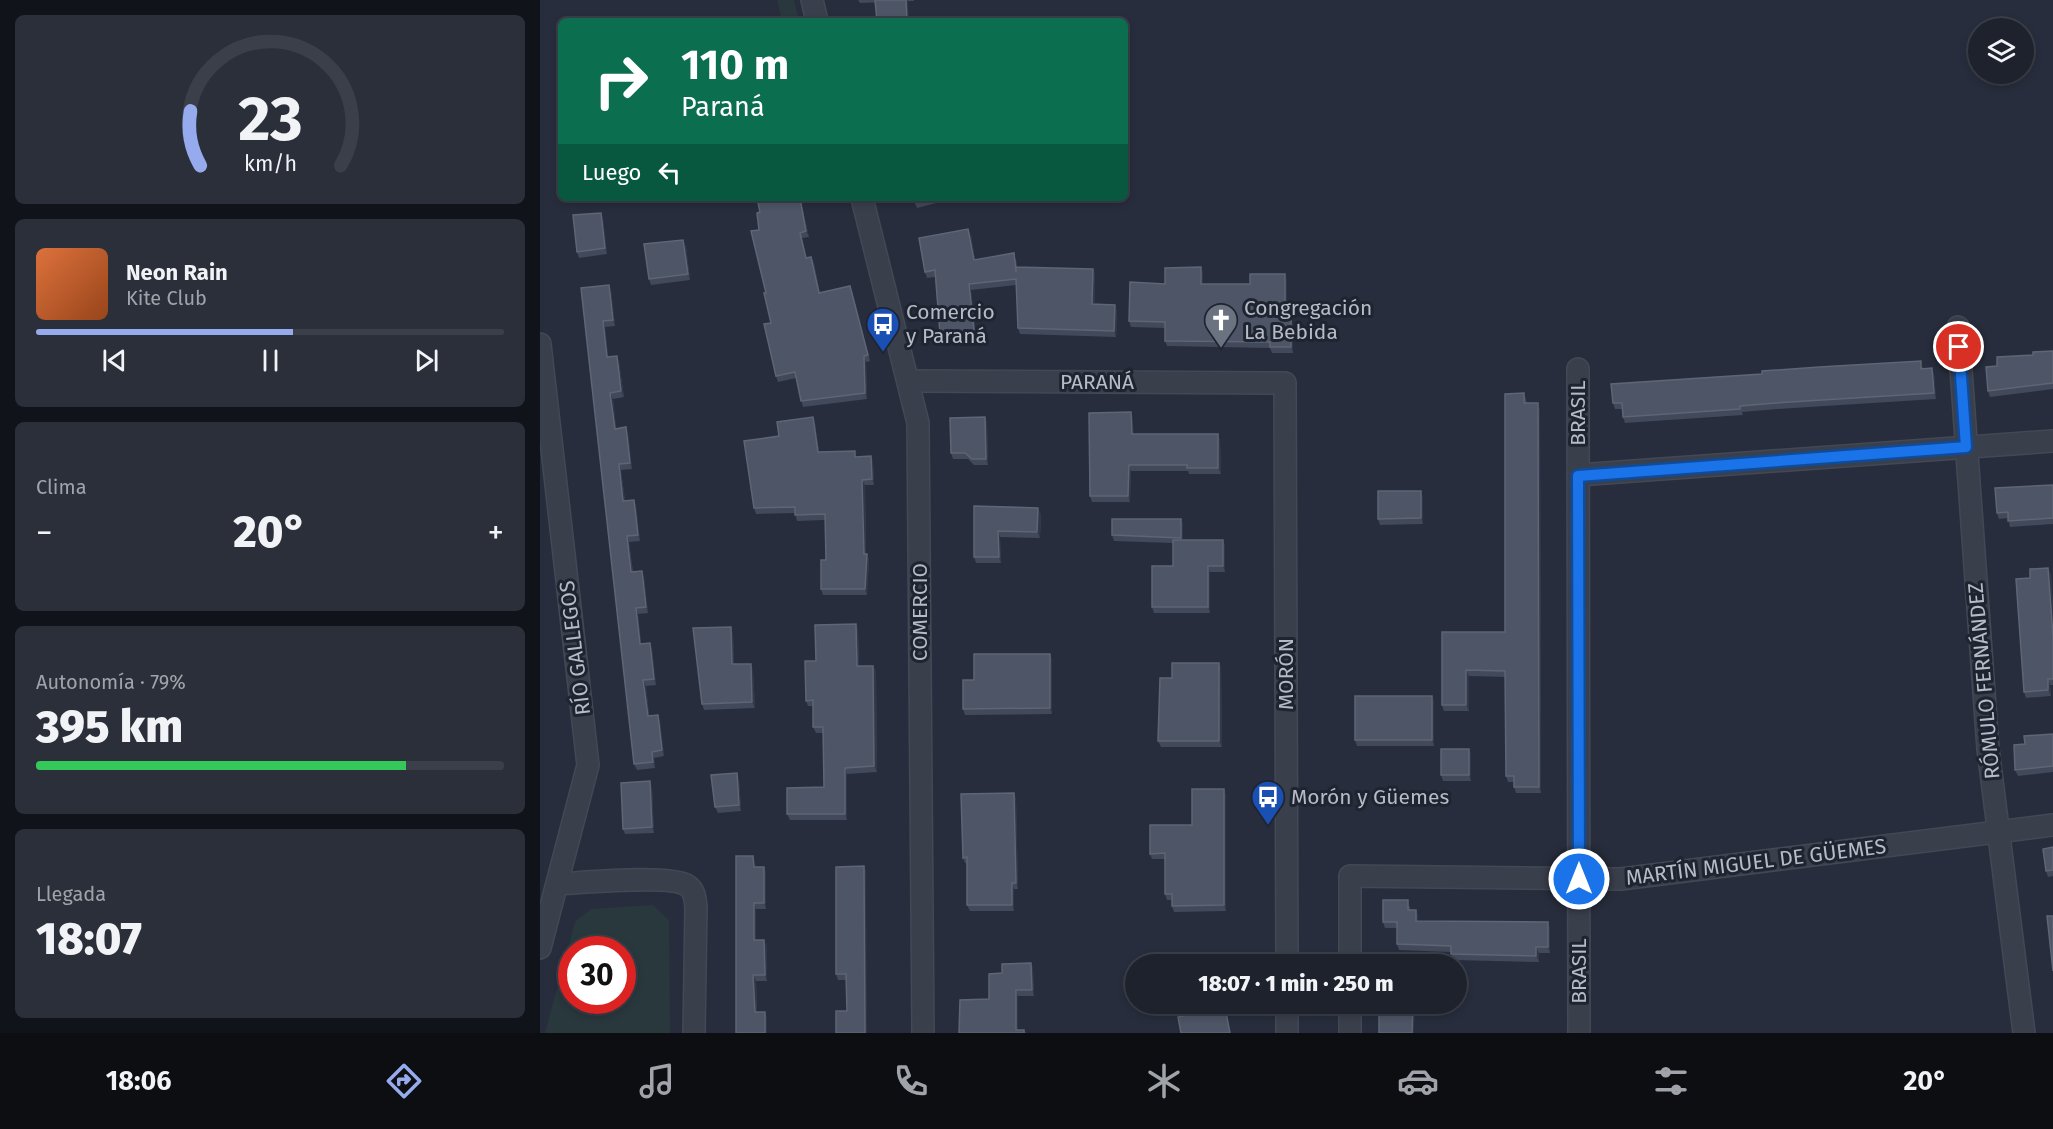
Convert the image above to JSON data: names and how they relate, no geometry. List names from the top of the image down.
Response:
{
  "streets": {
    "street": [
      "PARANÁ",
      "BRASIL",
      "COMERCIO",
      "RÍO GALLEGOS",
      "MORÓN",
      "RÓMULO FERNÁNDEZ",
      "MARTÍN MIGUEL DE GÜEMES"
    ]
  },
  "crossings": [
    ["PARANÁ", "COMERCIO"],
    ["PARANÁ", "MORÓN"],
    ["BRASIL", "MARTÍN MIGUEL DE GÜEMES"],
    ["RÓMULO FERNÁNDEZ", "MARTÍN MIGUEL DE GÜEMES"]
  ],
  "places": {
    "church": ["Congregación La Bebida"],
    "bus stop": ["Comercio y Paraná", "Morón y Güemes"]
  },
  "page": {
    "turn": ["110 m", "Paraná"],
    "then": "Luego",
    "song": ["Neon Rain", "Kite Club"],
    "tile": [
      "Clima",
      ["Autonomía · 79%", "395 km"],
      ["Llegada", "18:07"]
    ],
    "heat": ["−", "20°", "+"],
    "limit": "30",
    "trip": "18:07 · 1 min · 250 m",
    "tabs": ["18:06", "20°"],
    "gauge": ["23", "km/h"]
  }
}
